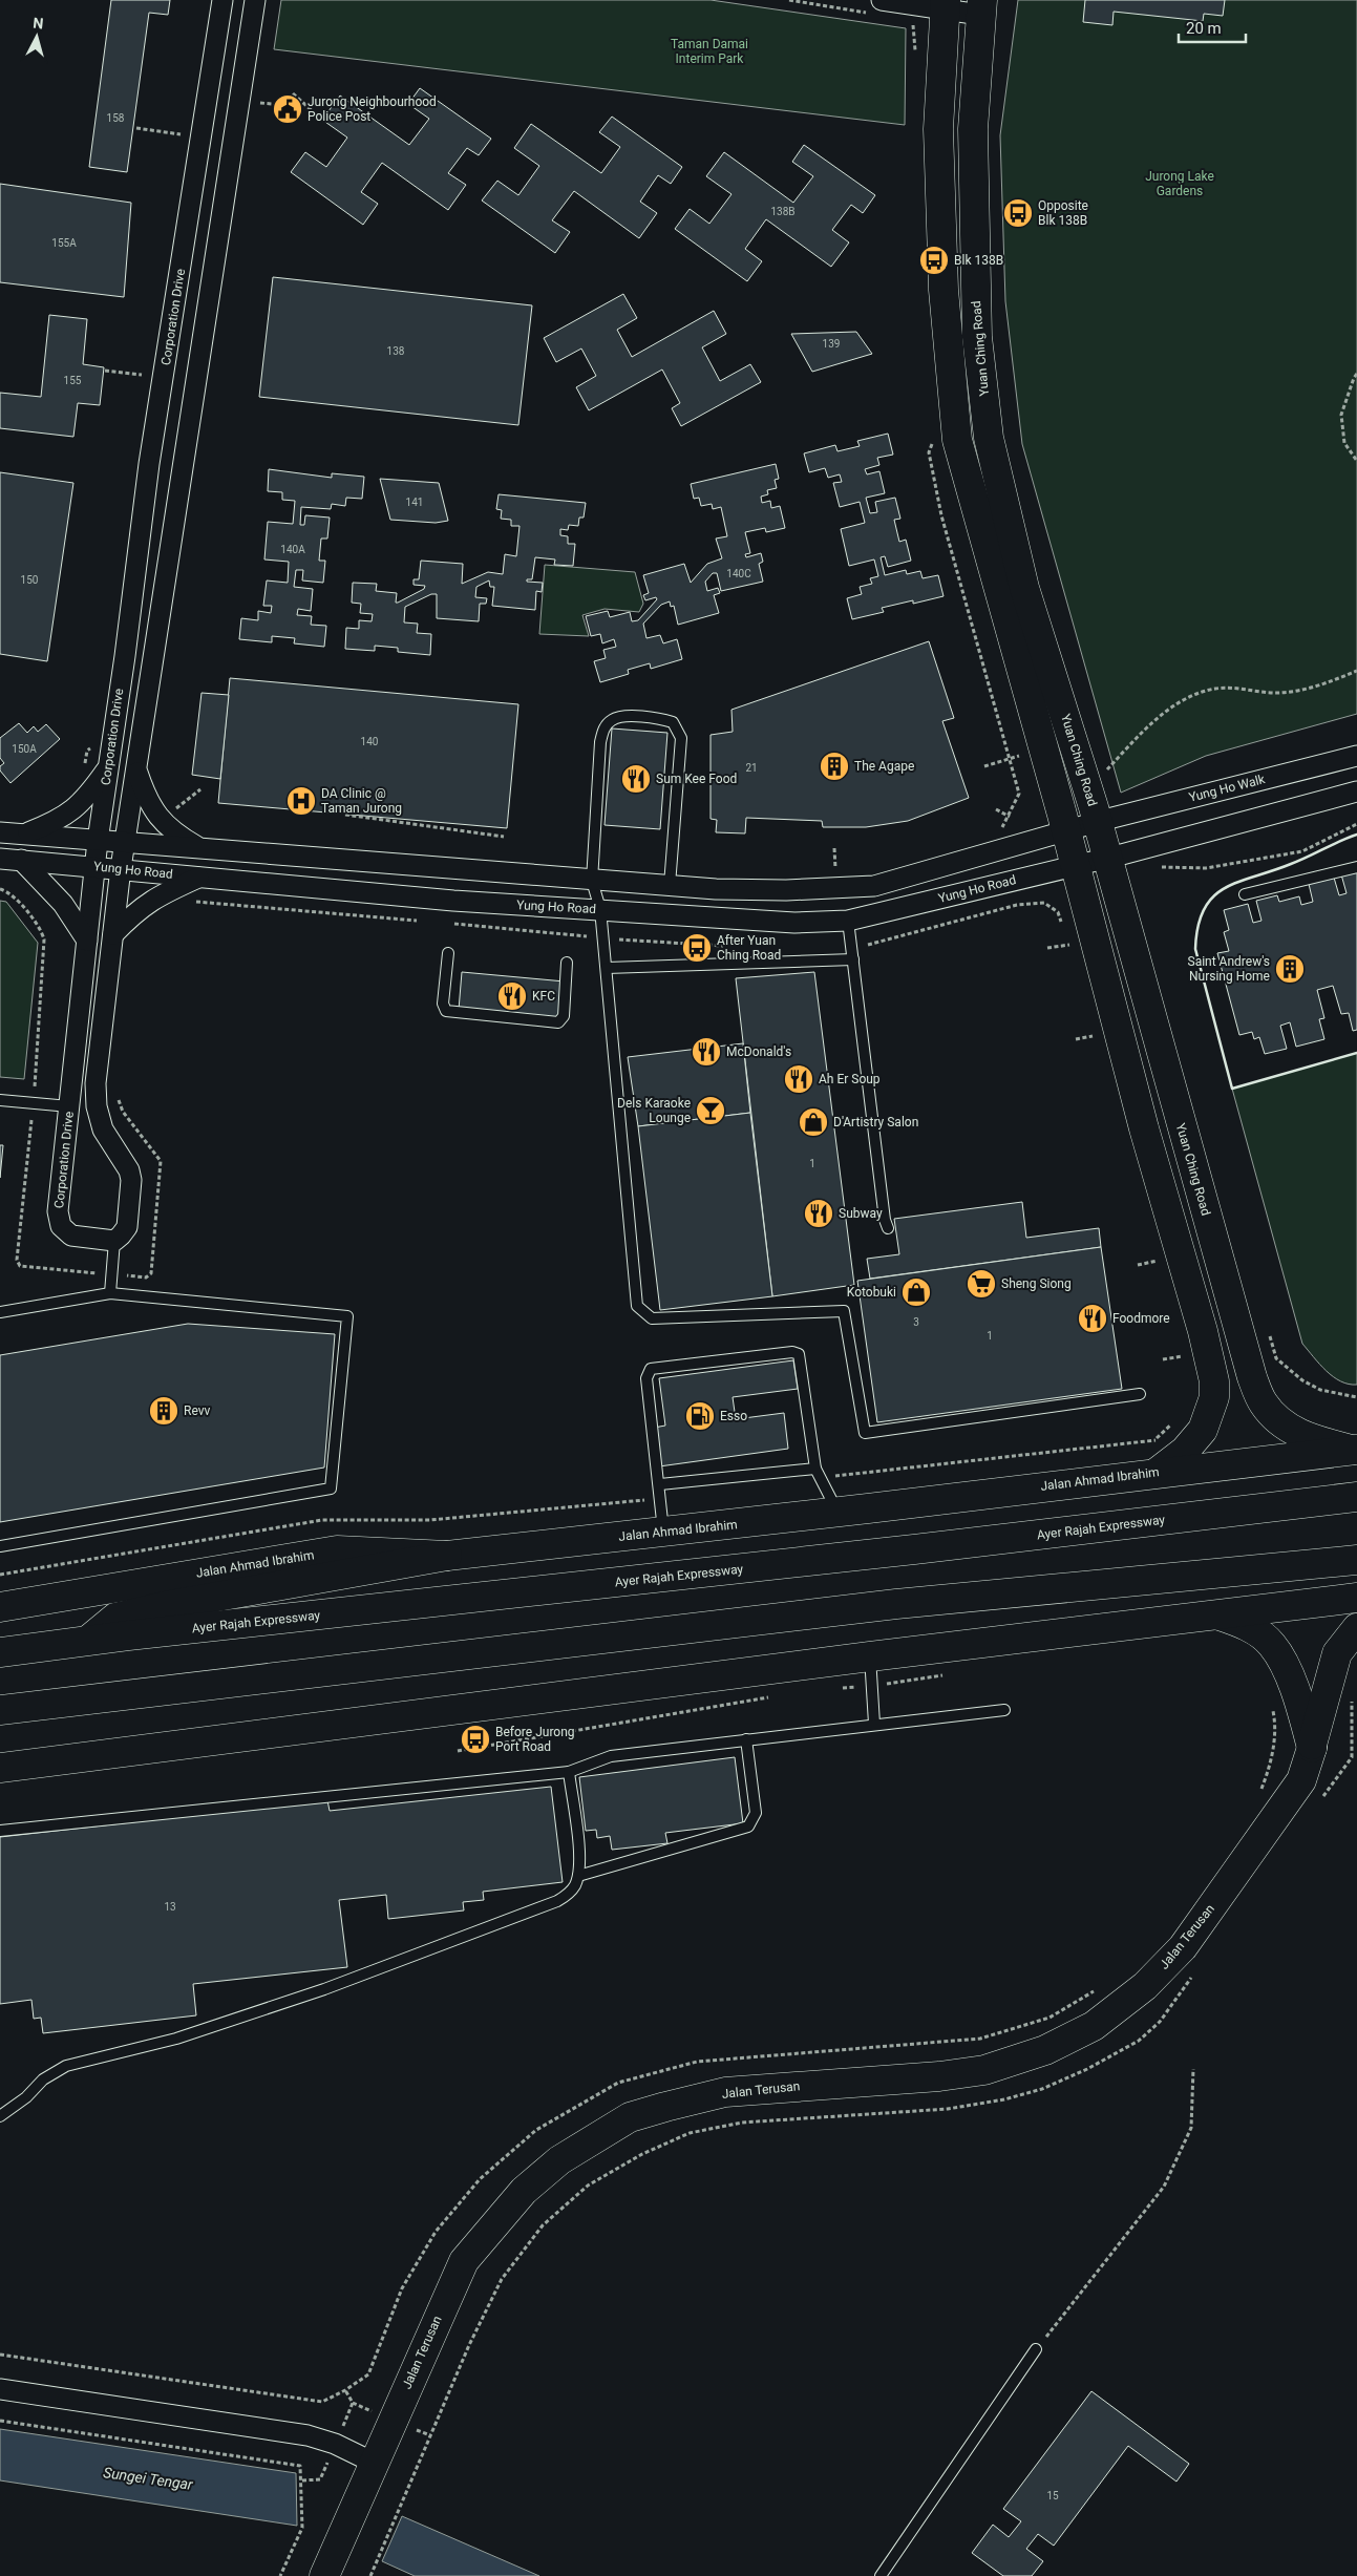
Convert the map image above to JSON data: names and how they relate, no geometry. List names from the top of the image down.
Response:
{
  "streets": {
    "main road": [
      "Yuan Ching Road",
      "Jalan Ahmad Ibrahim",
      "Ayer Rajah Expressway",
      "Jalan Terusan"
    ],
    "street": ["Corporation Drive", "Yung Ho Walk", "Yung Ho Road"]
  },
  "crossings": [
    ["Corporation Drive", "Yung Ho Road"],
    ["Yuan Ching Road", "Yung Ho Walk"],
    ["Yuan Ching Road", "Yung Ho Road"],
    ["Yuan Ching Road", "Jalan Ahmad Ibrahim"],
    ["Yung Ho Walk", "Yung Ho Road"]
  ],
  "water": ["Sungei Tengar"],
  "parks": ["Taman Damai Interim Park", "Jurong Lake Gardens"],
  "places": {
    "public building": ["Jurong Neighbourhood Police Post"],
    "bus stop": [
      "Opposite Blk 138B",
      "Blk 138B",
      "After Yuan Ching Road",
      "Before Jurong Port Road"
    ],
    "building": ["The Agape", "Saint Andrew's Nursing Home", "Revv"],
    "restaurant": [
      "Sum Kee Food",
      "KFC",
      "McDonald's",
      "Ah Er Soup",
      "Subway",
      "Foodmore"
    ],
    "hospital": ["DA Clinic @ Taman Jurong"],
    "bar": ["Dels Karaoke Lounge"],
    "shop": ["D'Artistry Salon", "Kotobuki"],
    "supermarket": ["Sheng Siong"],
    "fuel station": ["Esso"]
  },
  "house_numbers": [
    "158",
    "138B",
    "155A",
    "139",
    "138",
    "155",
    "141",
    "140A",
    "140C",
    "150",
    "140",
    "150A",
    "21",
    "1",
    "3",
    "1",
    "13",
    "15"
  ],
  "scale_bar": "20 m",
  "north": "top"
}
